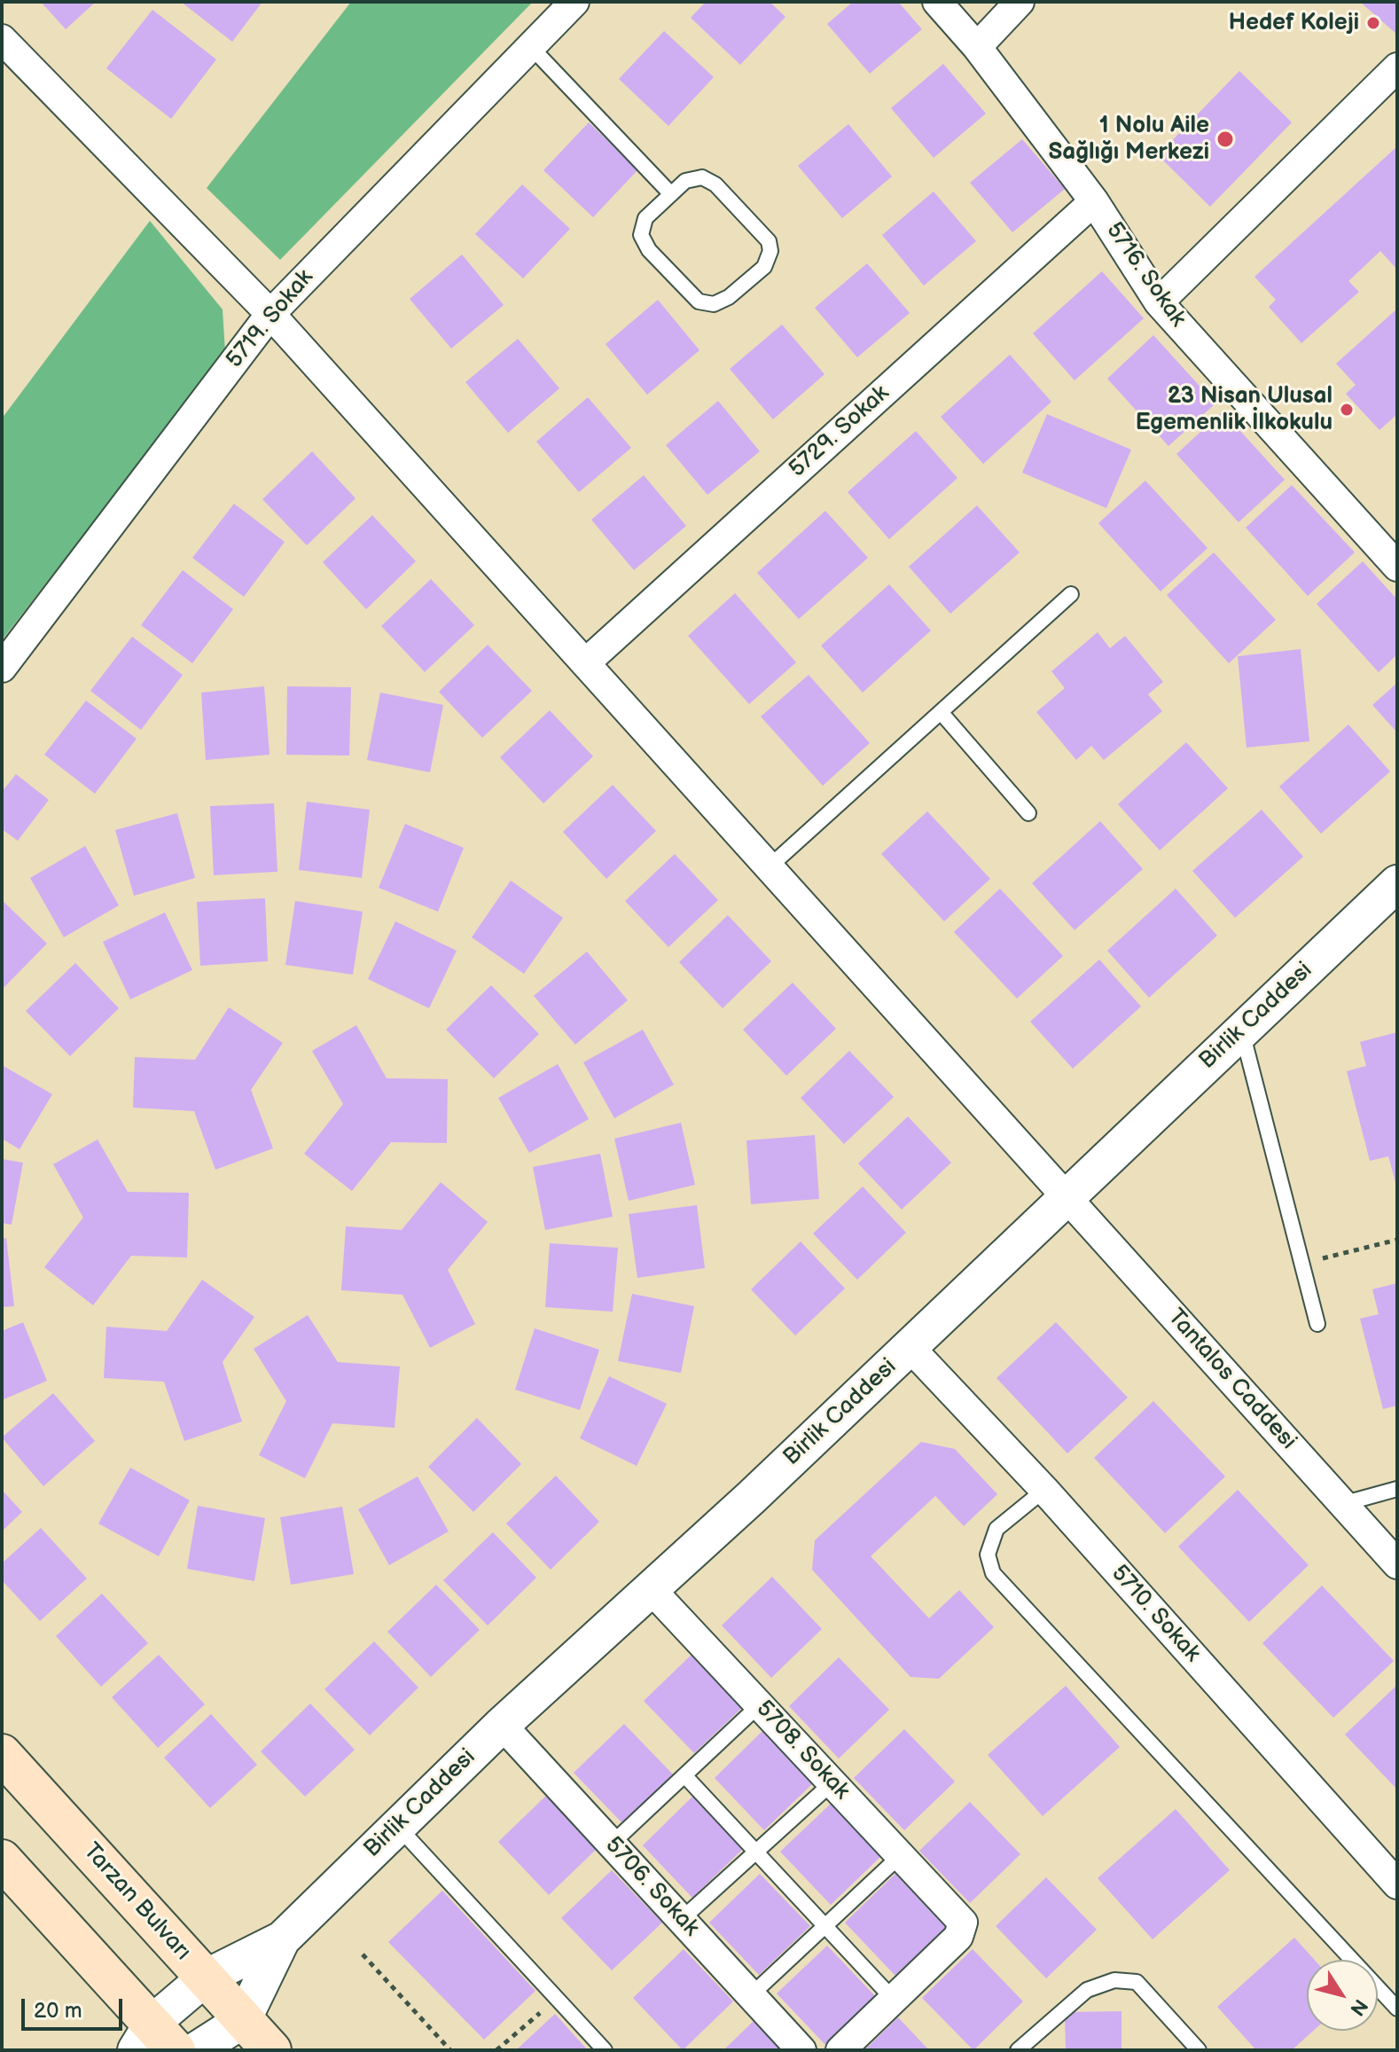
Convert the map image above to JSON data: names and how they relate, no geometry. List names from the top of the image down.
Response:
{
  "streets": {
    "main road": ["Tarzan Bulvarı"],
    "street": [
      "5716. Sokak",
      "5719. Sokak",
      "5729. Sokak",
      "Birlik Caddesi",
      "Tantalos Caddesi",
      "5710. Sokak",
      "5708. Sokak",
      "5706. Sokak"
    ]
  },
  "crossings": [
    ["5716. Sokak", "5729. Sokak"],
    ["5719. Sokak", "Tantalos Caddesi"],
    ["5729. Sokak", "Tantalos Caddesi"],
    ["Birlik Caddesi", "Tantalos Caddesi"],
    ["Birlik Caddesi", "5710. Sokak"],
    ["Birlik Caddesi", "5708. Sokak"],
    ["Birlik Caddesi", "5706. Sokak"],
    ["Birlik Caddesi", "Tarzan Bulvarı"]
  ],
  "places": ["Hedef Koleji", "1 Nolu Aile Sağlığı Merkezi", "23 Nisan Ulusal Egemenlik İlkokulu"],
  "scale_bar": "20 m",
  "north": "bottom right"
}
